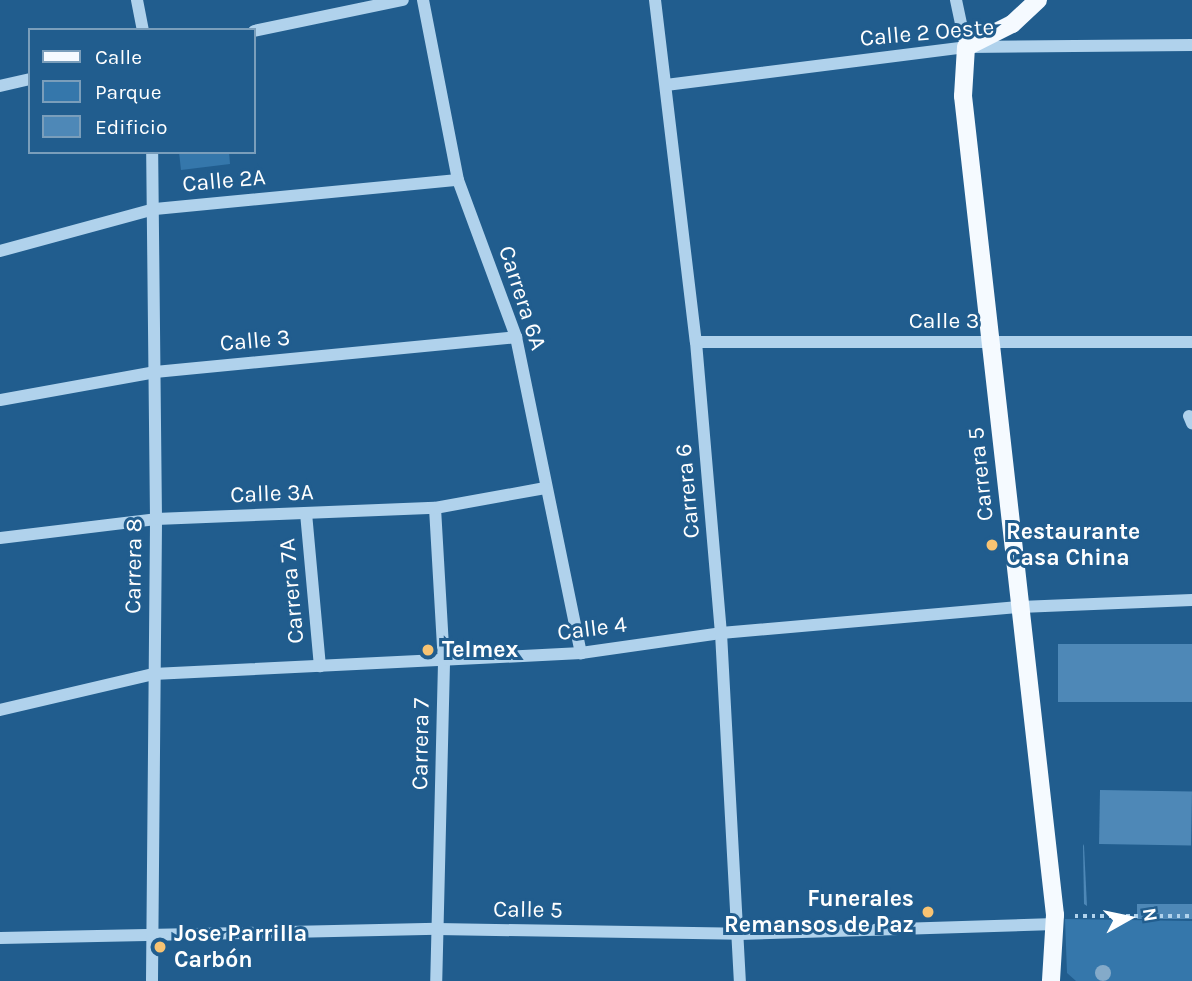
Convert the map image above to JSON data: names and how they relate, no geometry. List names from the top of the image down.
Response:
{
  "streets": {
    "main road": ["Carrera 5"],
    "street": [
      "Calle 2 Oeste",
      "Calle 2A",
      "Carrera 6A",
      "Calle 3",
      "Carrera 6",
      "Calle 3A",
      "Carrera 8",
      "Carrera 7A",
      "Calle 4",
      "Carrera 7",
      "Calle 5"
    ]
  },
  "crossings": [
    ["Calle 2 Oeste", "Carrera 5"],
    ["Calle 2 Oeste", "Carrera 6"],
    ["Calle 2A", "Carrera 6A"],
    ["Calle 2A", "Carrera 8"],
    ["Carrera 6A", "Calle 3"],
    ["Carrera 6A", "Calle 3A"],
    ["Carrera 6A", "Calle 4"],
    ["Calle 3", "Carrera 5"],
    ["Calle 3", "Carrera 6"],
    ["Calle 3", "Carrera 8"],
    ["Carrera 5", "Calle 4"],
    ["Carrera 5", "Calle 5"],
    ["Carrera 6", "Calle 4"],
    ["Carrera 6", "Calle 5"],
    ["Calle 3A", "Carrera 8"],
    ["Calle 3A", "Carrera 7A"],
    ["Calle 3A", "Carrera 7"],
    ["Carrera 8", "Calle 4"],
    ["Carrera 8", "Calle 5"],
    ["Carrera 7A", "Calle 4"],
    ["Calle 4", "Carrera 7"],
    ["Carrera 7", "Calle 5"]
  ],
  "places": [
    "Restaurante Casa China",
    "Telmex",
    "Funerales Remansos de Paz",
    "Jose Parrilla Carbón"
  ],
  "legend": ["Calle", "Parque", "Edificio"],
  "north": "right"
}
